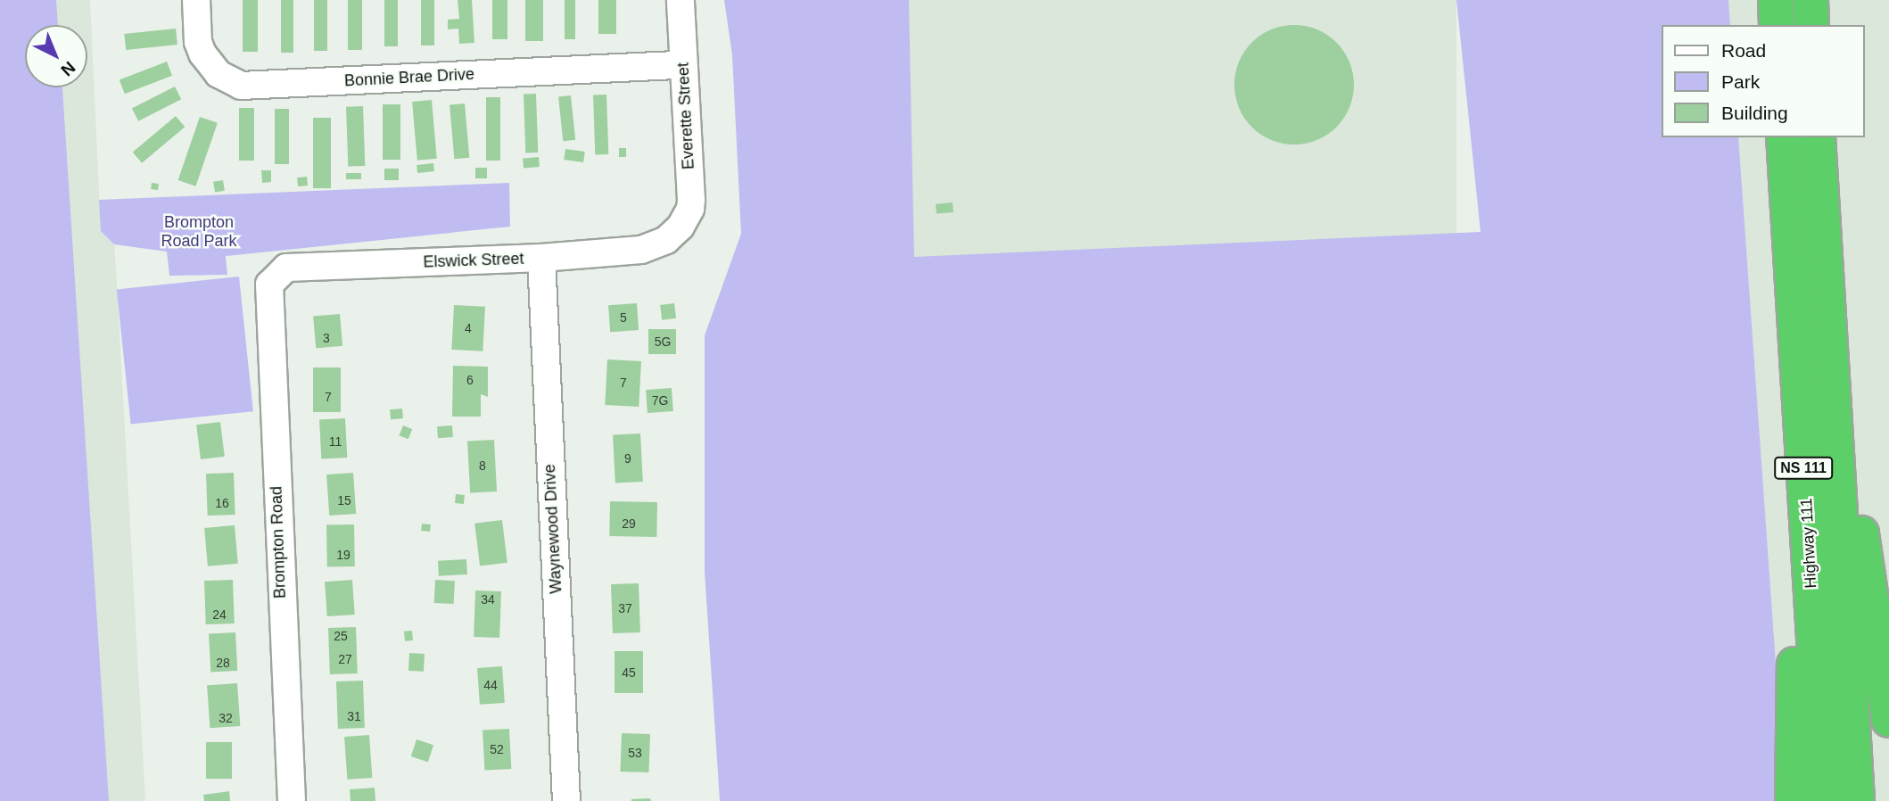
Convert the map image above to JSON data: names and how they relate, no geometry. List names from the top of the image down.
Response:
{
  "streets": {
    "highway": ["NS 111", "Highway 111"],
    "street": [
      "Bonnie Brae Drive",
      "Everette Street",
      "Elswick Street",
      "Waynewood Drive",
      "Brompton Road"
    ]
  },
  "crossings": [
    ["Bonnie Brae Drive", "Everette Street"],
    ["Everette Street", "Elswick Street"],
    ["Elswick Street", "Waynewood Drive"],
    ["Elswick Street", "Brompton Road"]
  ],
  "parks": ["Brompton Road Park"],
  "house_numbers": [
    "5",
    "4",
    "3",
    "5G",
    "6",
    "7",
    "7",
    "7G",
    "11",
    "9",
    "8",
    "15",
    "16",
    "29",
    "19",
    "34",
    "37",
    "24",
    "25",
    "27",
    "28",
    "45",
    "44",
    "31",
    "32",
    "52",
    "53"
  ],
  "legend": ["Road", "Park", "Building"],
  "north": "bottom right"
}
